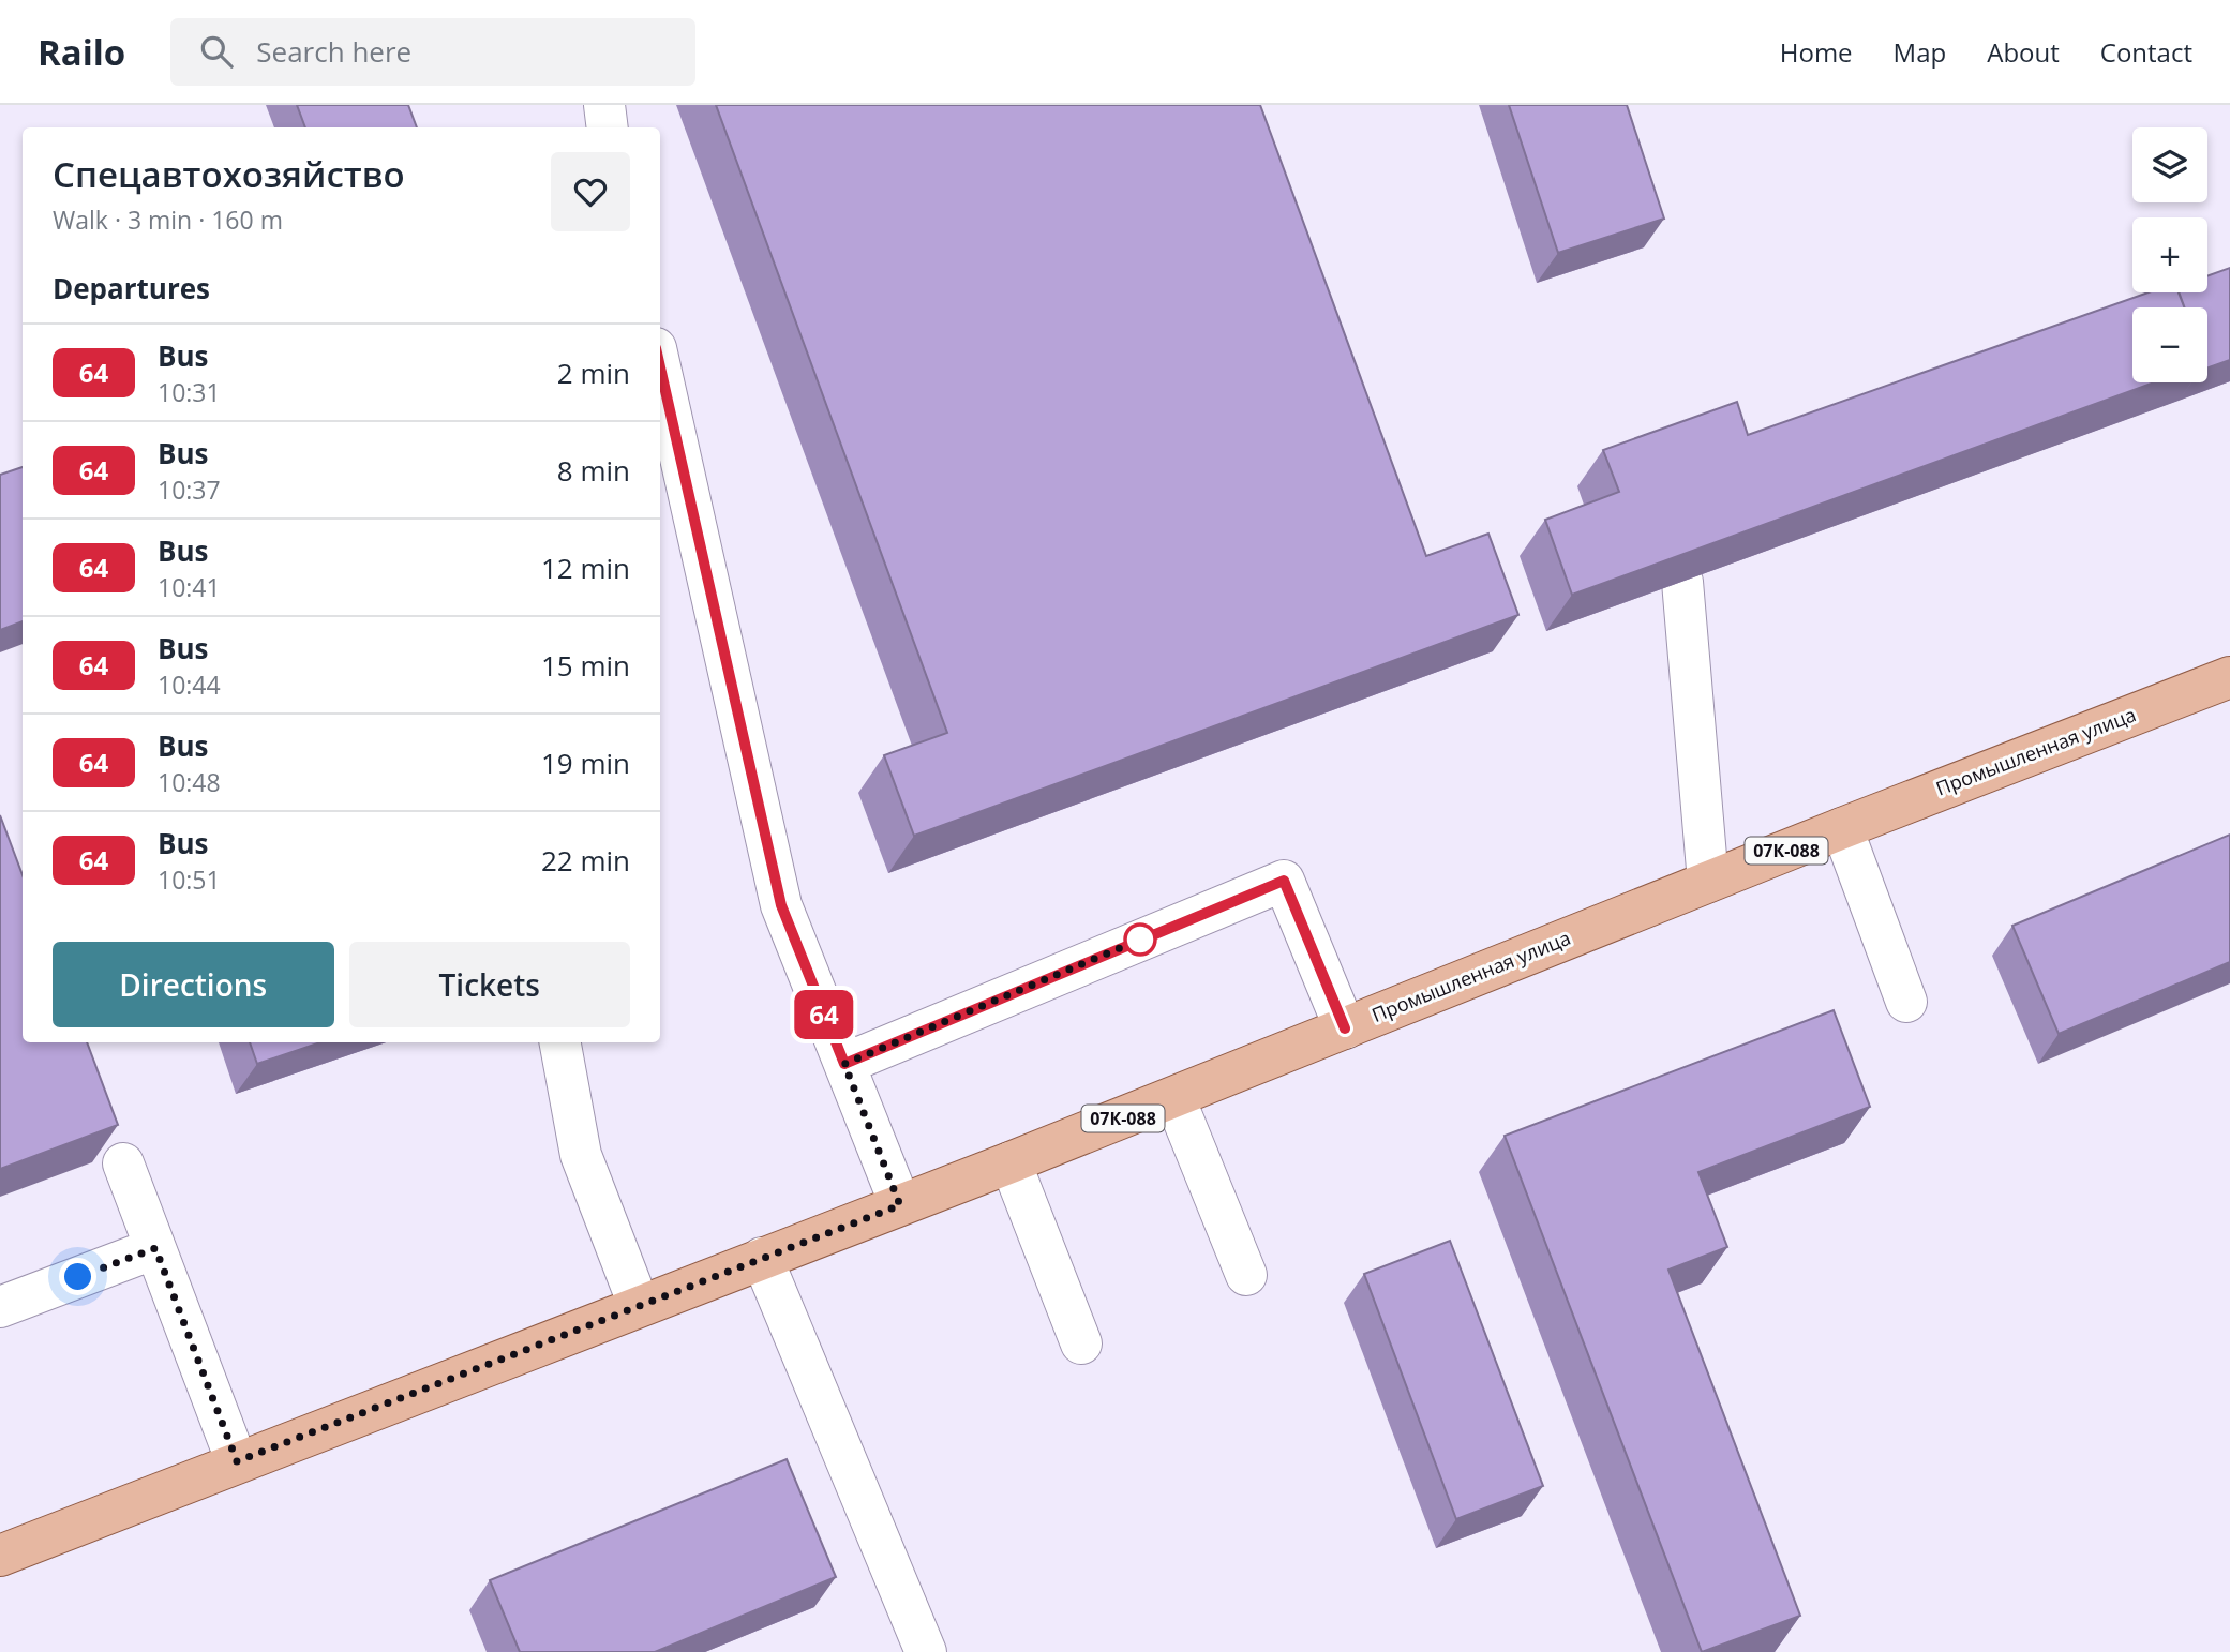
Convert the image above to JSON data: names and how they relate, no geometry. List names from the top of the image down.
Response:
{
  "streets": {
    "main road": ["Промышленная улица", "07К-088"]
  },
  "lines": ["bus line 64"],
  "page": {
    "header": "Railo",
    "search": "Search here",
    "nav": [
      "Home",
      "Map",
      "About",
      "Contact"
    ],
    "on_map": "64",
    "map_buttons": ["+", "−"],
    "heading": [
      ["Спецавтохозяйство", "Walk · 3 min · 160 m"],
      "Departures"
    ],
    "list": [
      {
        "mark": "64",
        "name": "Bus",
        "note": "10:31",
        "value": "2 min"
      },
      {
        "mark": "64",
        "name": "Bus",
        "note": "10:37",
        "value": "8 min"
      },
      {
        "mark": "64",
        "name": "Bus",
        "note": "10:41",
        "value": "12 min"
      },
      {
        "mark": "64",
        "name": "Bus",
        "note": "10:44",
        "value": "15 min"
      },
      {
        "mark": "64",
        "name": "Bus",
        "note": "10:48",
        "value": "19 min"
      },
      {
        "mark": "64",
        "name": "Bus",
        "note": "10:51",
        "value": "22 min"
      }
    ],
    "buttons": ["Directions", "Tickets"]
  }
}
